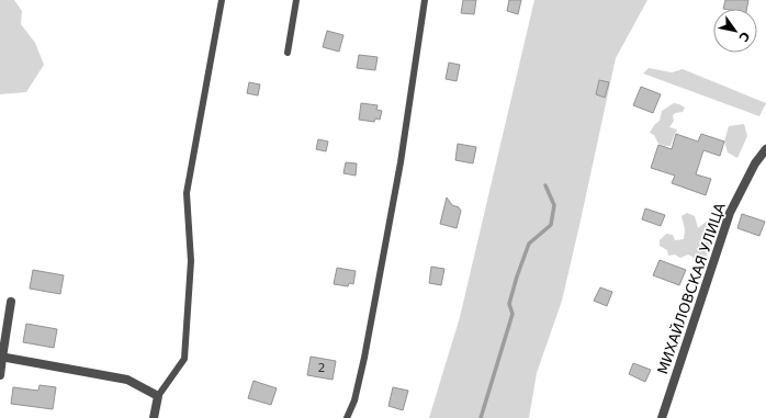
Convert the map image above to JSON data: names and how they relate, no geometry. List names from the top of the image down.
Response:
{
  "streets": {
    "street": ["МИХАЙЛОВСКАЯ УЛИЦА"]
  },
  "house_numbers": ["2"],
  "north": "bottom right"
}
